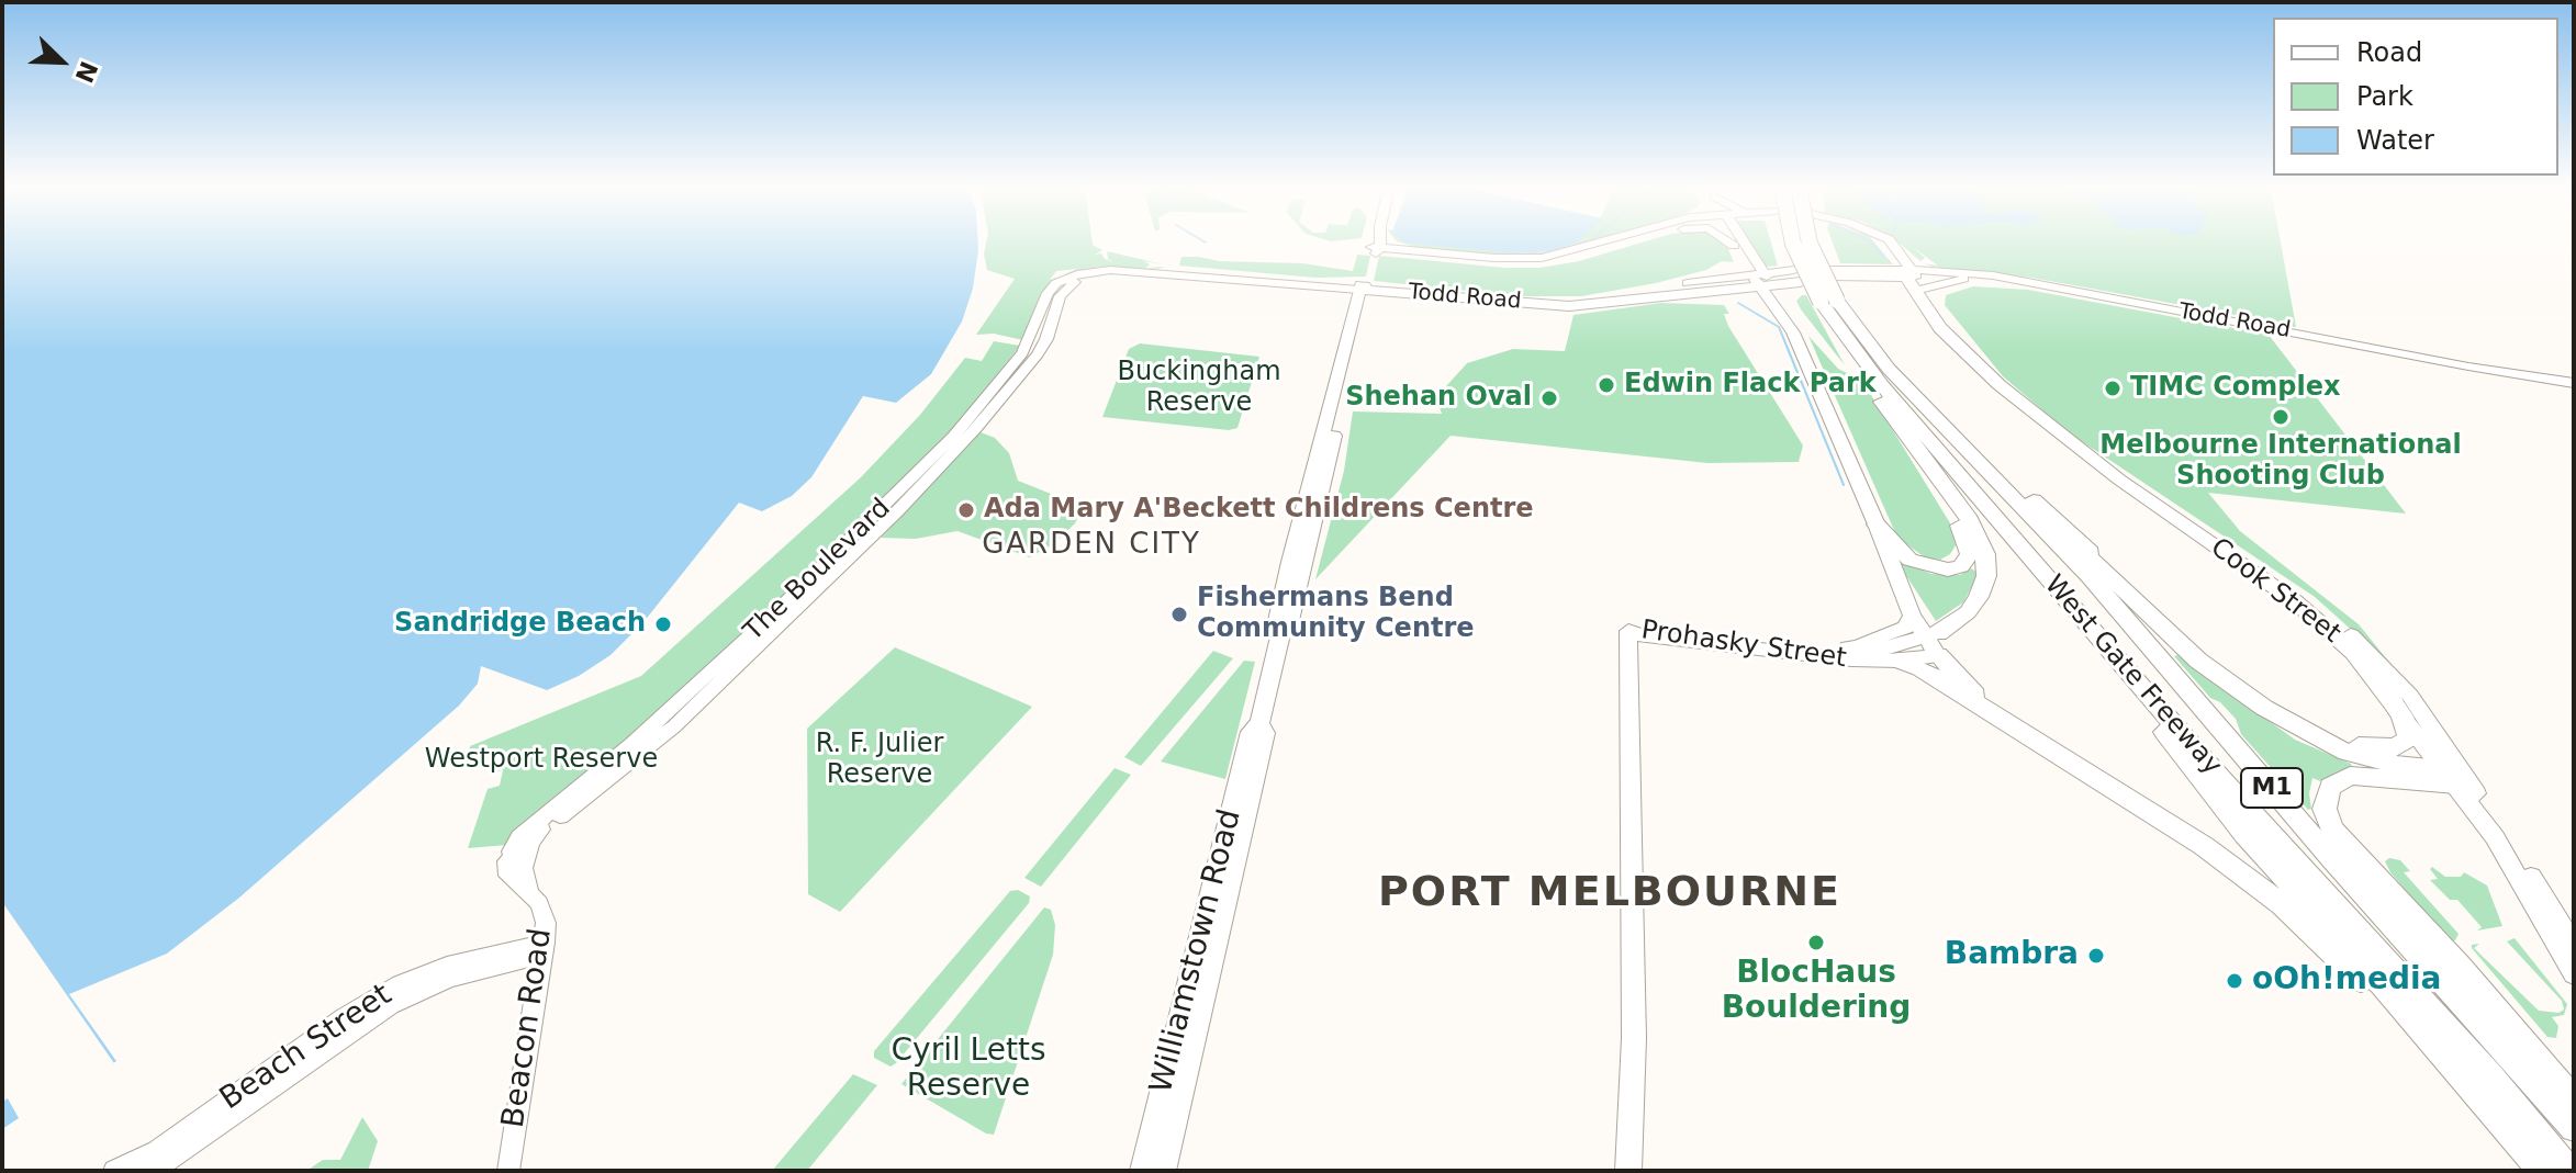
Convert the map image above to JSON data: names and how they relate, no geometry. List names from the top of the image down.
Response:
{
  "streets": {
    "highway": ["West Gate Freeway", "M1"],
    "main road": [
      "Todd Road",
      "Cook Street",
      "Prohasky Street",
      "Williamstown Road"
    ],
    "street": ["The Boulevard", "Beacon Road", "Beach Street"]
  },
  "crossings": [
    ["Todd Road", "The Boulevard"],
    ["Todd Road", "Cook Street"],
    ["Todd Road", "Williamstown Road"],
    ["The Boulevard", "Beacon Road"],
    ["West Gate Freeway", "M1"],
    ["Beacon Road", "Beach Street"]
  ],
  "districts": ["GARDEN CITY", "PORT MELBOURNE"],
  "parks": [
    "Buckingham Reserve",
    "R. F. Julier Reserve",
    "Westport Reserve",
    "Cyril Letts Reserve"
  ],
  "places": [
    "Edwin Flack Park",
    "TIMC Complex",
    "Shehan Oval",
    "Melbourne International Shooting Club",
    "Ada Mary A'Beckett Childrens Centre",
    "Fishermans Bend Community Centre",
    "Sandridge Beach",
    "BlocHaus Bouldering",
    "Bambra",
    "oOh!media"
  ],
  "legend": ["Road", "Park", "Water"],
  "north": "bottom right"
}
